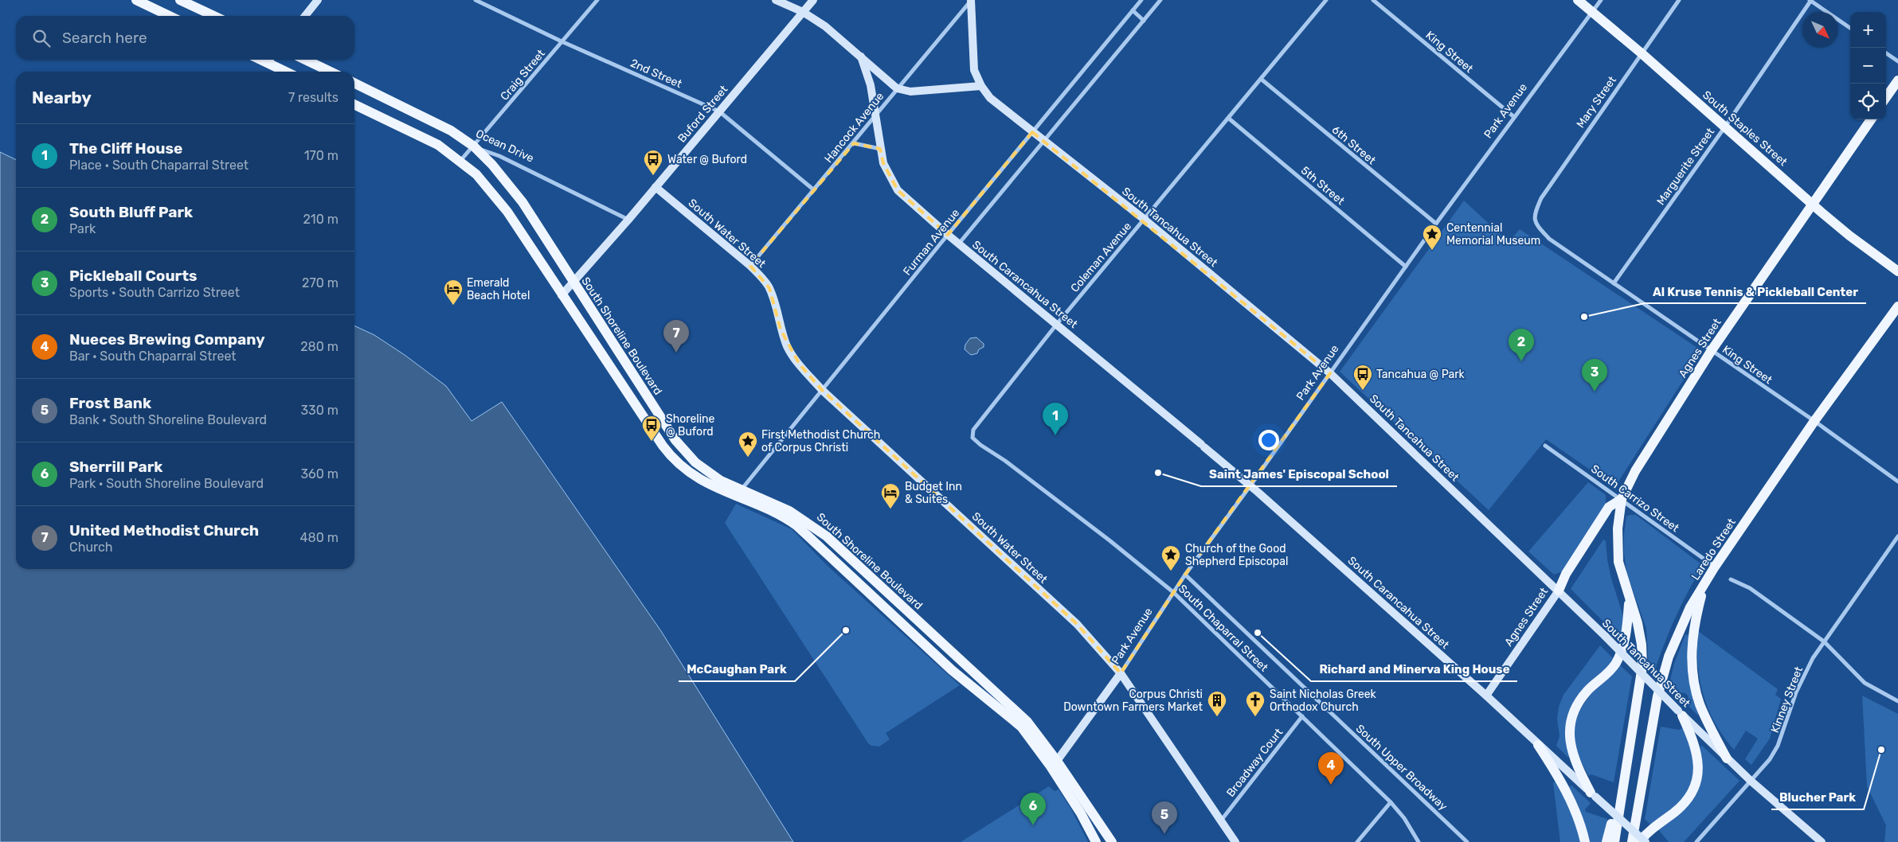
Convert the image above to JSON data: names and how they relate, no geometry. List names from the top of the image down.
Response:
{
  "streets": {
    "main road": [
      "Park Avenue",
      "Buford Street",
      "South Staples Street",
      "Ocean Drive",
      "South Tancahua Street",
      "South Water Street",
      "South Carancahua Street",
      "South Shoreline Boulevard",
      "Agnes Street",
      "Laredo Street"
    ],
    "street": [
      "King Street",
      "2nd Street",
      "Craig Street",
      "Mary Street",
      "Hancock Avenue",
      "6th Street",
      "Marguerite Street",
      "5th Street",
      "Furman Avenue",
      "Coleman Avenue",
      "South Carrizo Street",
      "South Chaparral Street",
      "Kinney Street",
      "Broadway Court",
      "South Upper Broadway"
    ]
  },
  "crossings": [
    ["King Street", "Mary Street"],
    ["King Street", "Park Avenue"],
    ["King Street", "Marguerite Street"],
    ["King Street", "Agnes Street"],
    ["King Street", "Laredo Street"],
    ["2nd Street", "Craig Street"],
    ["2nd Street", "Buford Street"],
    ["2nd Street", "Hancock Avenue"],
    ["Craig Street", "Ocean Drive"],
    ["Craig Street", "South Shoreline Boulevard"],
    ["Mary Street", "South Staples Street"],
    ["Park Avenue", "South Staples Street"],
    ["Park Avenue", "6th Street"],
    ["Park Avenue", "5th Street"],
    ["Park Avenue", "South Tancahua Street"],
    ["Park Avenue", "South Water Street"],
    ["Park Avenue", "South Carancahua Street"],
    ["Park Avenue", "South Shoreline Boulevard"],
    ["Park Avenue", "South Chaparral Street"],
    ["Park Avenue", "South Upper Broadway"],
    ["Buford Street", "Ocean Drive"],
    ["Buford Street", "South Water Street"],
    ["Buford Street", "South Shoreline Boulevard"],
    ["Hancock Avenue", "South Tancahua Street"],
    ["Hancock Avenue", "South Water Street"],
    ["Hancock Avenue", "South Carancahua Street"],
    ["South Staples Street", "Marguerite Street"],
    ["South Staples Street", "Agnes Street"],
    ["6th Street", "Coleman Avenue"],
    ["Ocean Drive", "South Shoreline Boulevard"],
    ["5th Street", "Coleman Avenue"],
    ["South Tancahua Street", "Furman Avenue"],
    ["South Tancahua Street", "Coleman Avenue"],
    ["South Tancahua Street", "Agnes Street"],
    ["South Tancahua Street", "Kinney Street"],
    ["South Water Street", "Furman Avenue"],
    ["South Water Street", "Broadway Court"],
    ["Furman Avenue", "South Carancahua Street"],
    ["Furman Avenue", "South Shoreline Boulevard"],
    ["Coleman Avenue", "South Carancahua Street"],
    ["Coleman Avenue", "South Chaparral Street"],
    ["South Carancahua Street", "Agnes Street"],
    ["Agnes Street", "South Carrizo Street"],
    ["South Carrizo Street", "Laredo Street"],
    ["South Chaparral Street", "Broadway Court"]
  ],
  "places": {
    "bus stop": ["Water @ Buford", "Tancahua @ Park", "Shoreline @ Buford"],
    "place": ["Centennial Memorial Museum", "First Methodist Church of Corpus Christi", "Church of the Good Shepherd Episcopal"],
    "hotel": ["Emerald Beach Hotel", "Budget Inn & Suites"],
    "other": [
      "Al Kruse Tennis & Pickleball Center",
      "Saint James' Episcopal School",
      "McCaughan Park",
      "Richard and Minerva King House",
      "Blucher Park"
    ],
    "building": ["Corpus Christi Downtown Farmers Market"],
    "church": ["Saint Nicholas Greek Orthodox Church"]
  },
  "north": "bottom right",
  "page": {
    "map_buttons": ["+", "−"],
    "search": "Search here",
    "heading": ["Nearby", "7 results"],
    "list": [
      {
        "mark": "1",
        "name": "The Cliff House",
        "note": "Place · South Chaparral Street",
        "value": "170 m"
      },
      {
        "mark": "2",
        "name": "South Bluff Park",
        "note": "Park",
        "value": "210 m"
      },
      {
        "mark": "3",
        "name": "Pickleball Courts",
        "note": "Sports · South Carrizo Street",
        "value": "270 m"
      },
      {
        "mark": "4",
        "name": "Nueces Brewing Company",
        "note": "Bar · South Chaparral Street",
        "value": "280 m"
      },
      {
        "mark": "5",
        "name": "Frost Bank",
        "note": "Bank · South Shoreline Boulevard",
        "value": "330 m"
      },
      {
        "mark": "6",
        "name": "Sherrill Park",
        "note": "Park · South Shoreline Boulevard",
        "value": "360 m"
      },
      {
        "mark": "7",
        "name": "United Methodist Church",
        "note": "Church",
        "value": "480 m"
      }
    ],
    "pins": [
      "7",
      "2",
      "3",
      "1",
      "4",
      "6",
      "5"
    ]
  }
}
